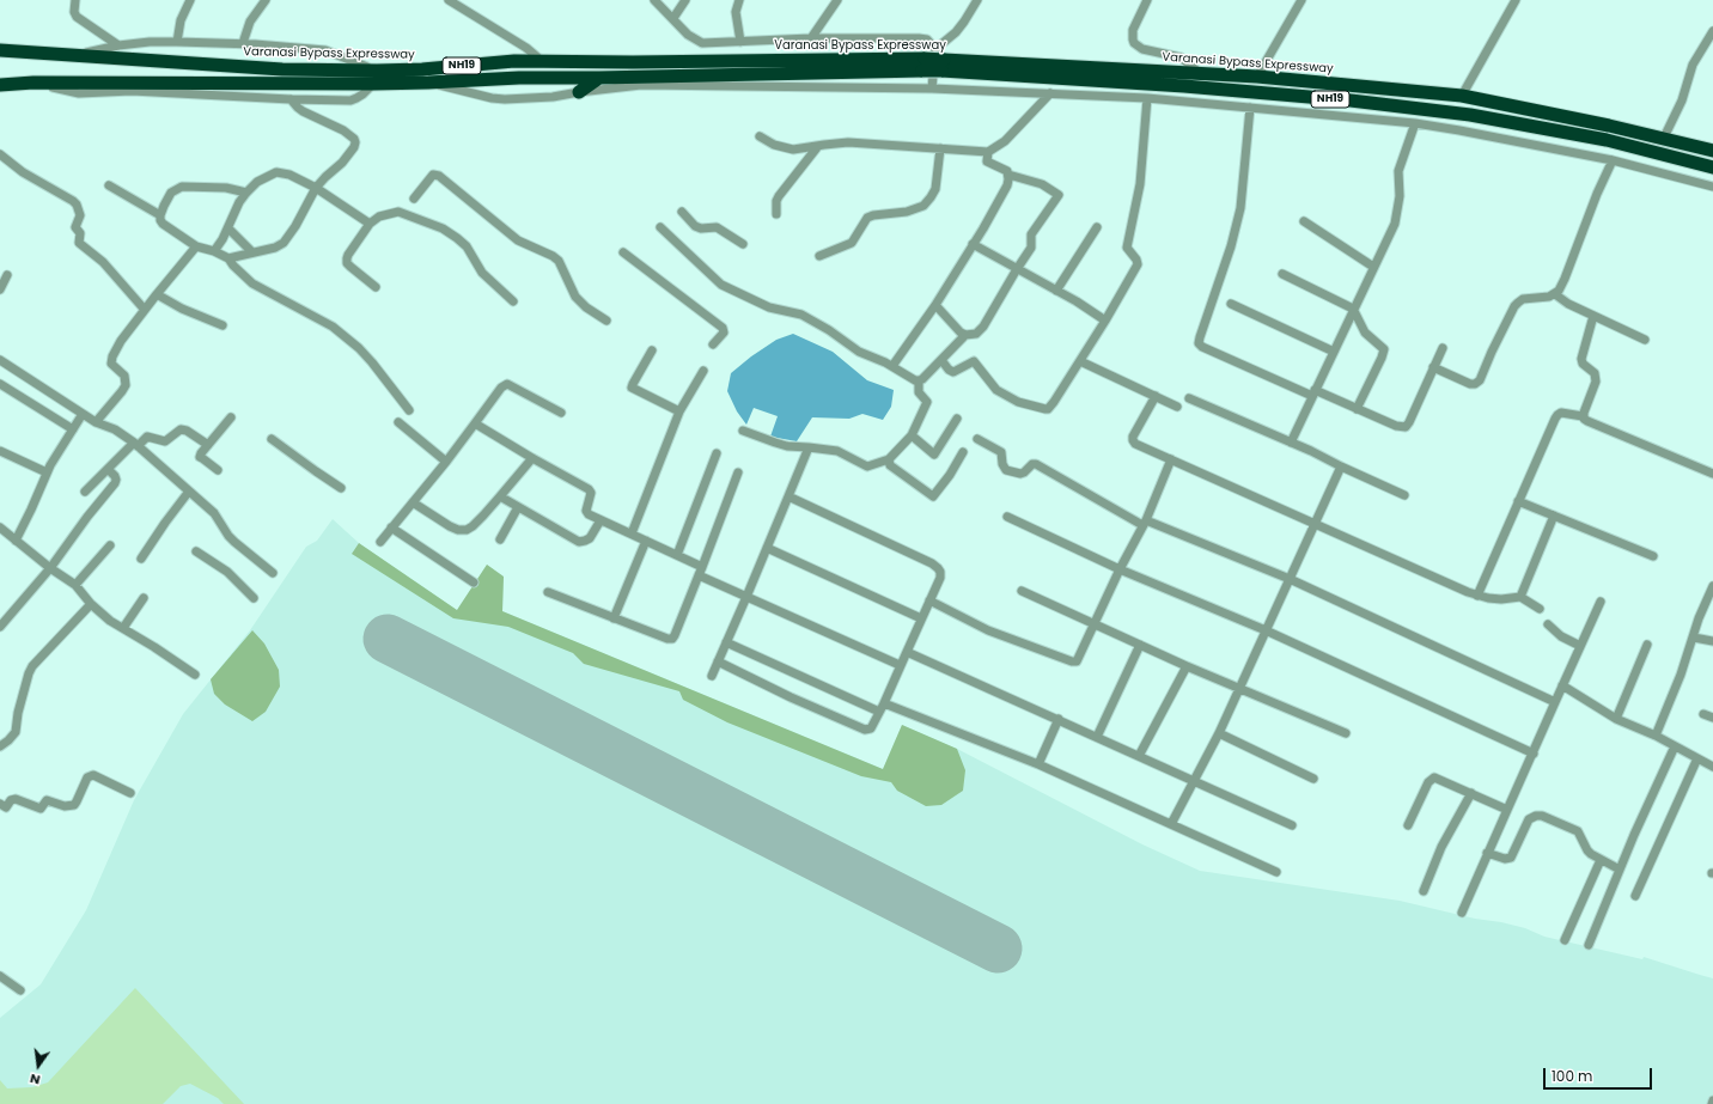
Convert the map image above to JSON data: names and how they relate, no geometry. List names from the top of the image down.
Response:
{
  "streets": {
    "highway": ["Varanasi Bypass Expressway", "NH19"]
  },
  "scale_bar": "100 m",
  "north": "bottom"
}
